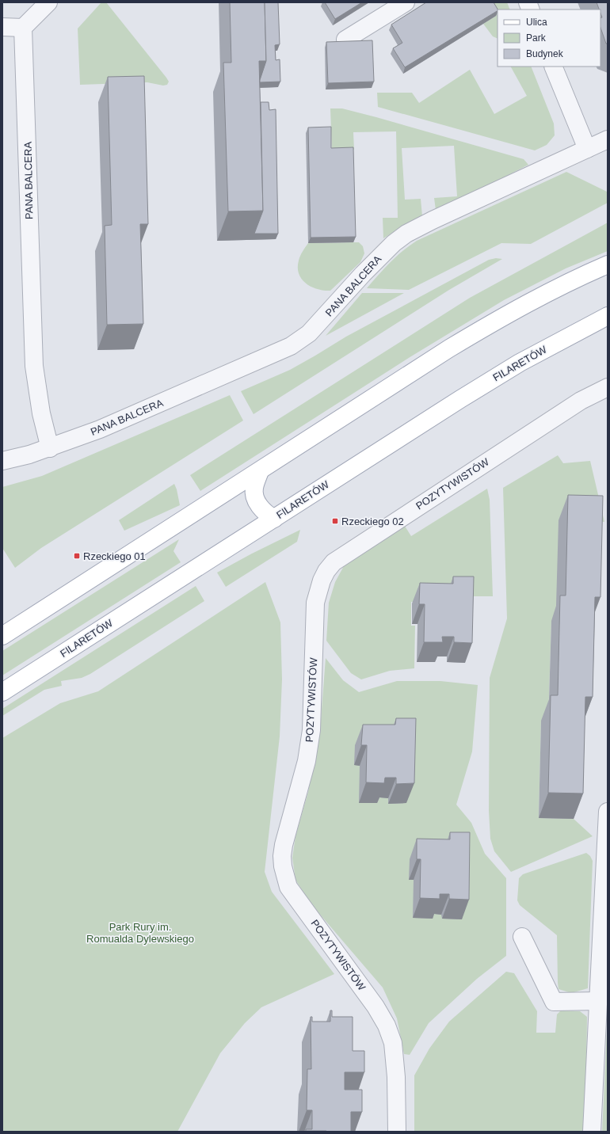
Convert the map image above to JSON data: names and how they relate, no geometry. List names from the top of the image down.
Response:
{
  "streets": {
    "main road": ["FILARETÓW"],
    "street": ["PANA BALCERA", "POZYTYWISTÓW"]
  },
  "parks": ["Park Rury im. Romualda Dylewskiego"],
  "places": {
    "transit": ["Rzeckiego 02", "Rzeckiego 01"]
  },
  "legend": ["Ulica", "Park", "Budynek"]
}
